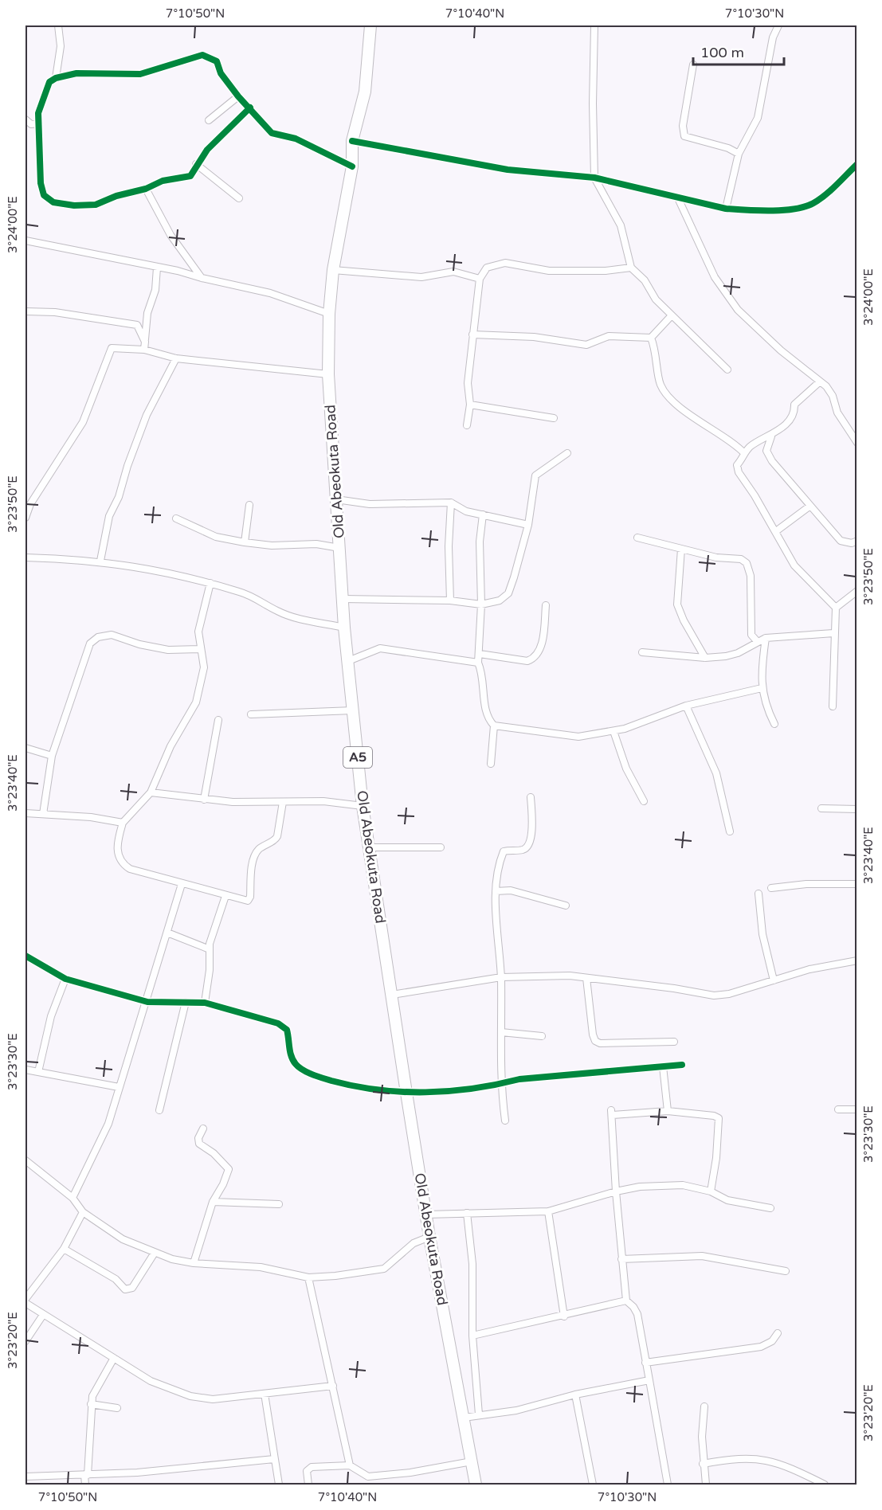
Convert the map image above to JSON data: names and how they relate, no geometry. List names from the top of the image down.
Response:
{
  "streets": {
    "highway": ["Old Abeokuta Road", "A5"]
  },
  "scale_bar": "100 m",
  "coordinates": [
    "7°10'50\"N",
    "7°10'40\"N",
    "7°10'30\"N",
    "3°24'00\"E",
    "3°23'50\"E",
    "3°23'40\"E",
    "3°23'30\"E",
    "3°23'20\"E"
  ]
}
